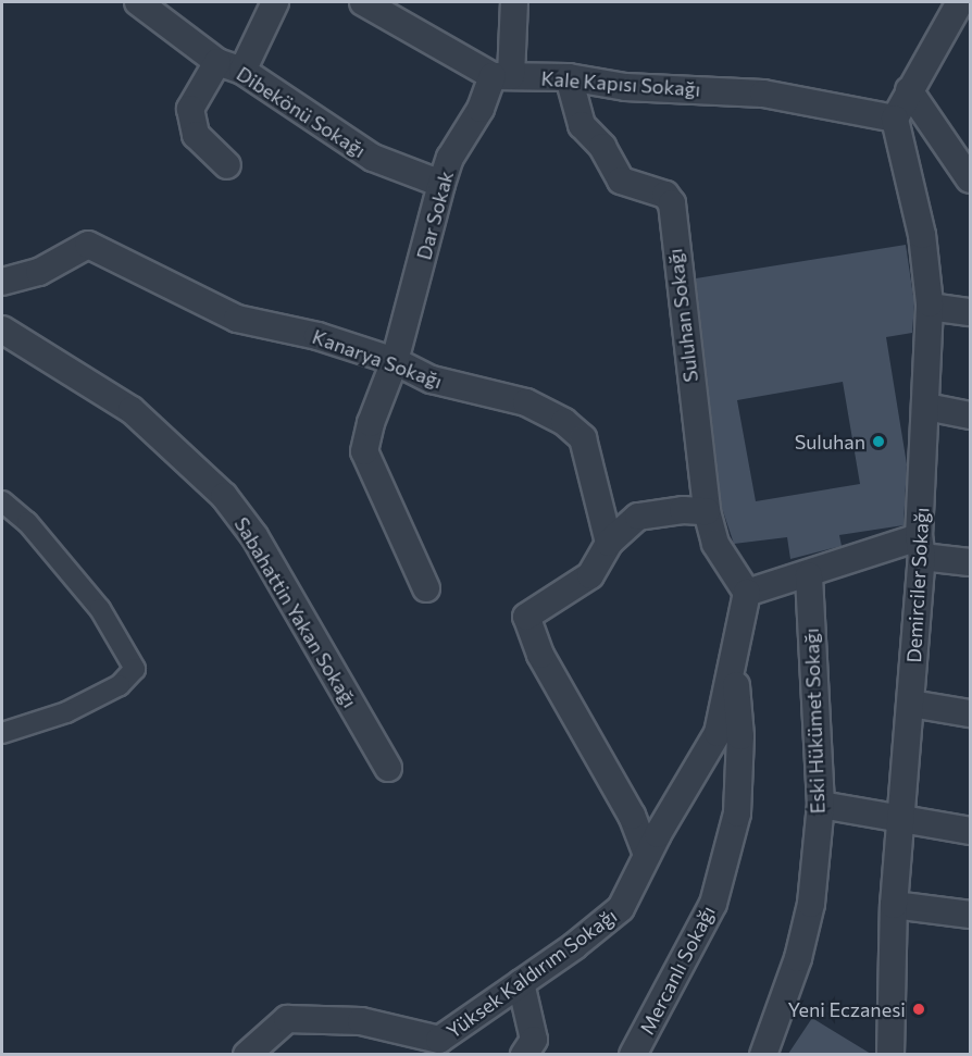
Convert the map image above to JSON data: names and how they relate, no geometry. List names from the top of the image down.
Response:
{
  "streets": {
    "street": [
      "Kale Kapısı Sokağı",
      "Dibekönü Sokağı",
      "Dar Sokak",
      "Suluhan Sokağı",
      "Kanarya Sokağı",
      "Demirciler Sokağı",
      "Sabahattin Yakan Sokağı",
      "Eski Hükümet Sokağı",
      "Mercanlı Sokağı",
      "Yüksek Kaldırım Sokağı"
    ]
  },
  "crossings": [
    ["Kale Kapısı Sokağı", "Dar Sokak"],
    ["Kale Kapısı Sokağı", "Suluhan Sokağı"],
    ["Kale Kapısı Sokağı", "Demirciler Sokağı"],
    ["Dibekönü Sokağı", "Dar Sokak"],
    ["Dar Sokak", "Kanarya Sokağı"],
    ["Suluhan Sokağı", "Yüksek Kaldırım Sokağı"],
    ["Mercanlı Sokağı", "Yüksek Kaldırım Sokağı"]
  ],
  "places": ["Suluhan", "Yeni Eczanesi"]
}
